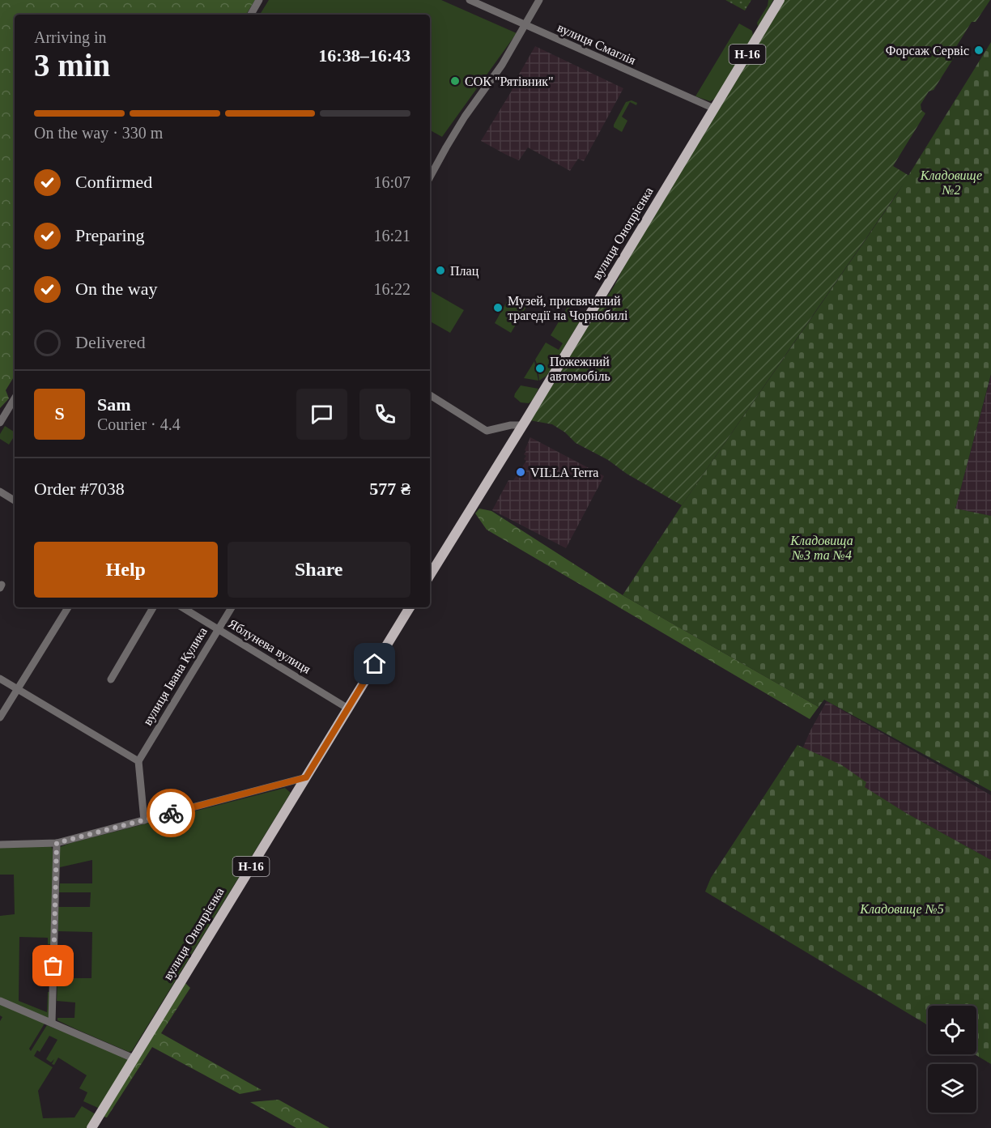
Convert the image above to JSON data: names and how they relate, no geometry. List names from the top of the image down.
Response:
{
  "streets": {
    "main road": ["Н-16", "вулиця Онопрієнка"],
    "street": ["вулиця Смаглія", "Яблунева вулиця", "вулиця Івана Кулика"]
  },
  "crossings": [
    ["вулиця Смаглія", "вулиця Онопрієнка"],
    ["вулиця Онопрієнка", "Яблунева вулиця"],
    ["Яблунева вулиця", "вулиця Івана Кулика"]
  ],
  "parks": ["Кладовище №2", "Кладовища №3 та №4", "Кладовище №5"],
  "places": [
    "Форсаж Сервіс",
    "СОК \"Рятівник\"",
    "Плац",
    "Музей, присвячений трагедії на Чорнобилі",
    "Пожежний автомобіль",
    "VILLA Terra"
  ],
  "page": {
    "heading": ["3 min", "Arriving in", "16:38–16:43"],
    "panel": [
      "Sam",
      "Courier · 4.4",
      "Order #7038",
      "577 ₴"
    ],
    "bar": "On the way · 330 m",
    "list": [
      ["Confirmed", "16:07"],
      ["Preparing", "16:21"],
      ["On the way", "16:22"],
      "Delivered"
    ],
    "round": "S",
    "buttons": ["Help", "Share"]
  }
}
